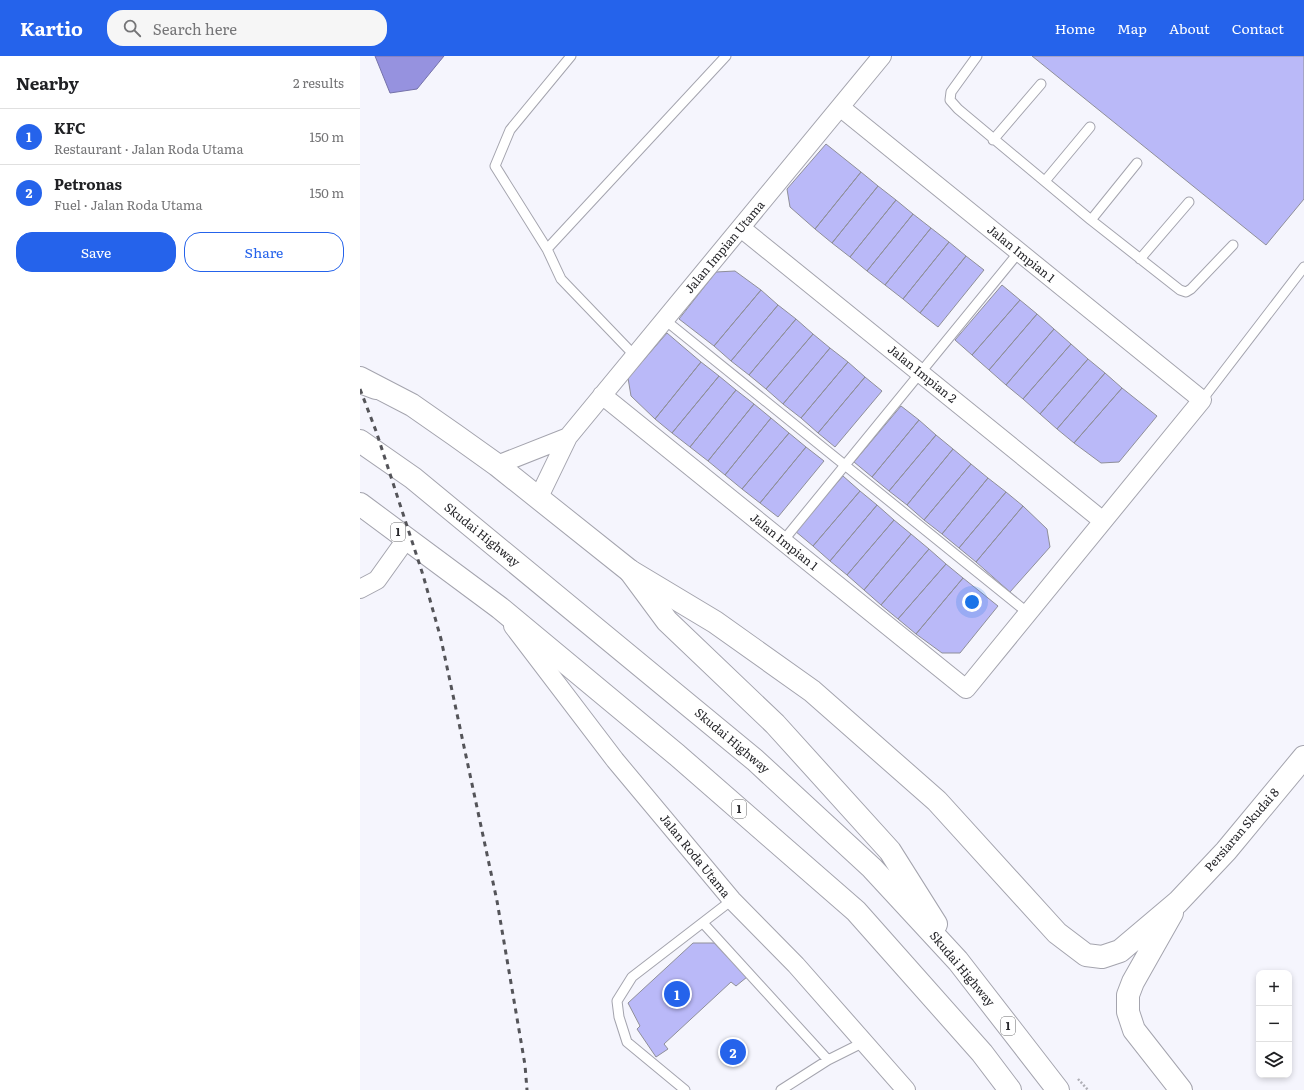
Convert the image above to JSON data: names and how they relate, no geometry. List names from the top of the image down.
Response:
{
  "streets": {
    "main road": ["1", "Skudai Highway", "Persiaran Skudai 8"],
    "street": [
      "Jalan Impian Utama",
      "Jalan Impian 1",
      "Jalan Impian 2",
      "Jalan Roda Utama"
    ]
  },
  "crossings": [
    ["Jalan Impian Utama", "Jalan Impian 1"],
    ["Jalan Impian Utama", "Jalan Impian 2"],
    ["1", "Jalan Roda Utama"]
  ],
  "page": {
    "header": "Kartio",
    "search": "Search here",
    "nav": [
      "Home",
      "Map",
      "About",
      "Contact"
    ],
    "heading": ["Nearby", "2 results"],
    "list": [
      {
        "mark": "1",
        "name": "KFC",
        "note": "Restaurant · Jalan Roda Utama",
        "value": "150 m"
      },
      {
        "mark": "2",
        "name": "Petronas",
        "note": "Fuel · Jalan Roda Utama",
        "value": "150 m"
      }
    ],
    "buttons": ["Save", "Share"],
    "map_buttons": ["+", "−"],
    "pins": ["1", "2"]
  }
}
